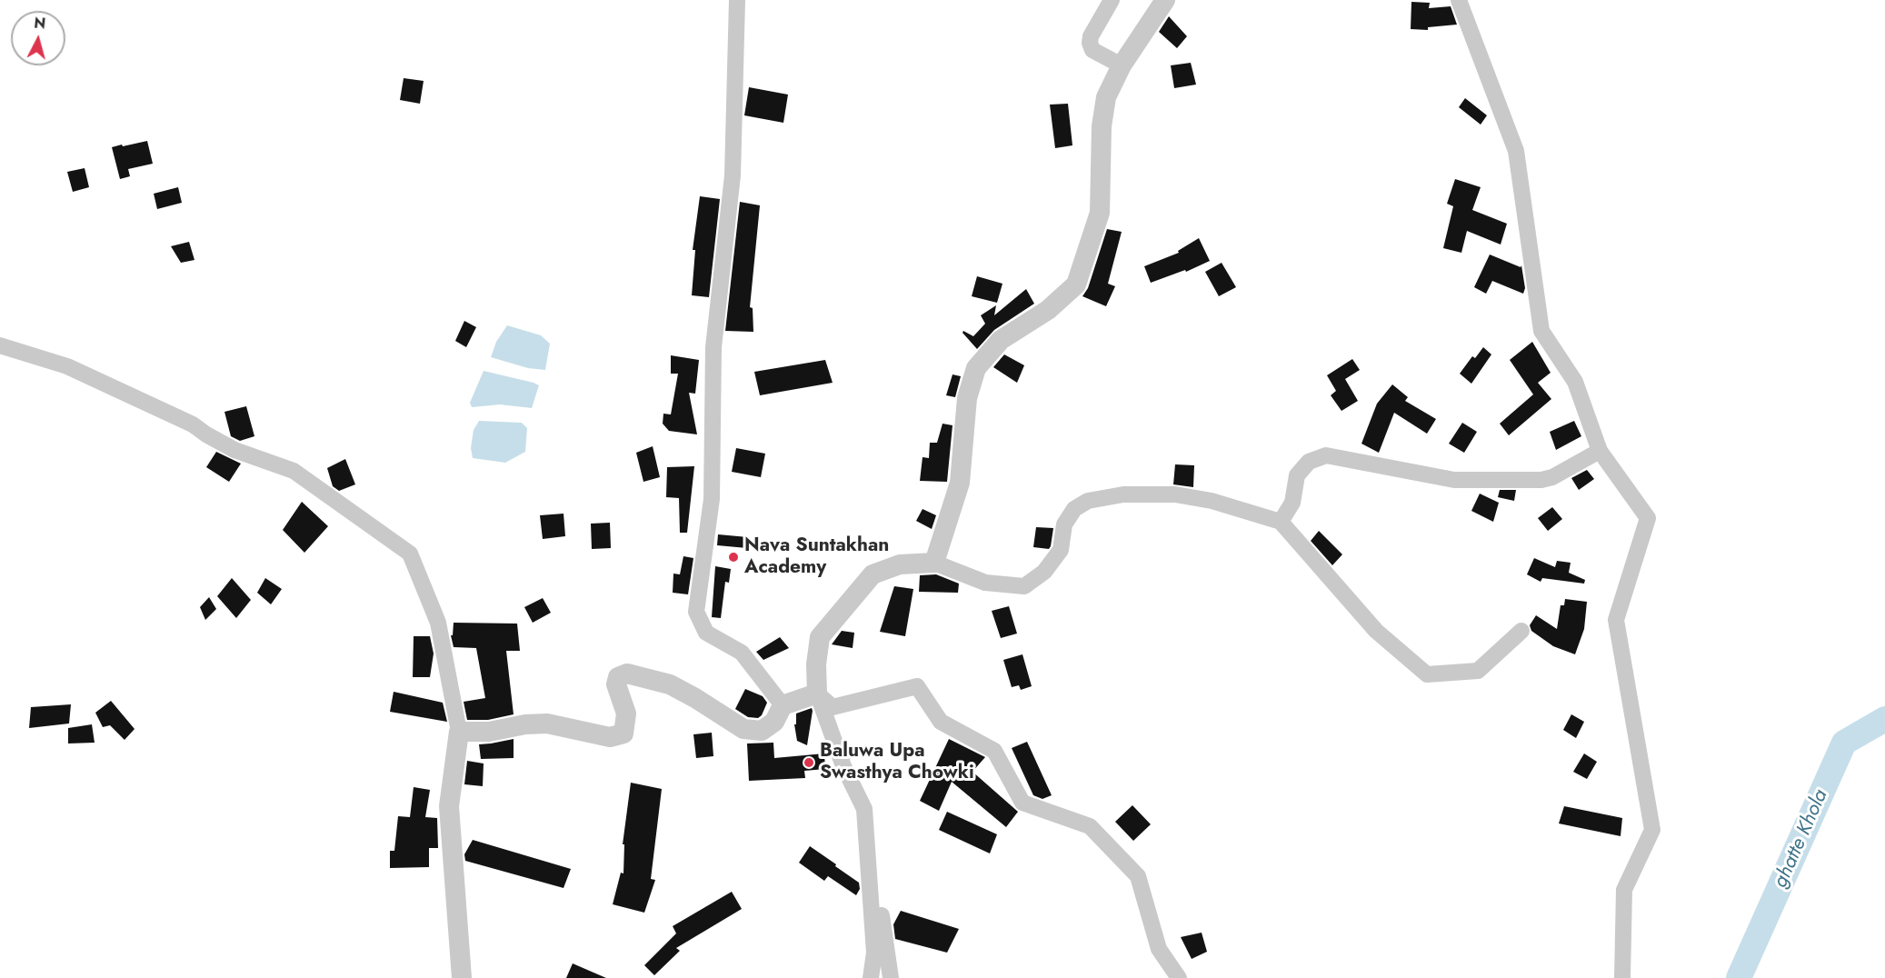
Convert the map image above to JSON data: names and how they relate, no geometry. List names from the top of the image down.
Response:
{
  "water": ["ghatte Khola"],
  "places": ["Nava Suntakhan Academy", "Baluwa Upa Swasthya Chowki"],
  "north": "top"
}
